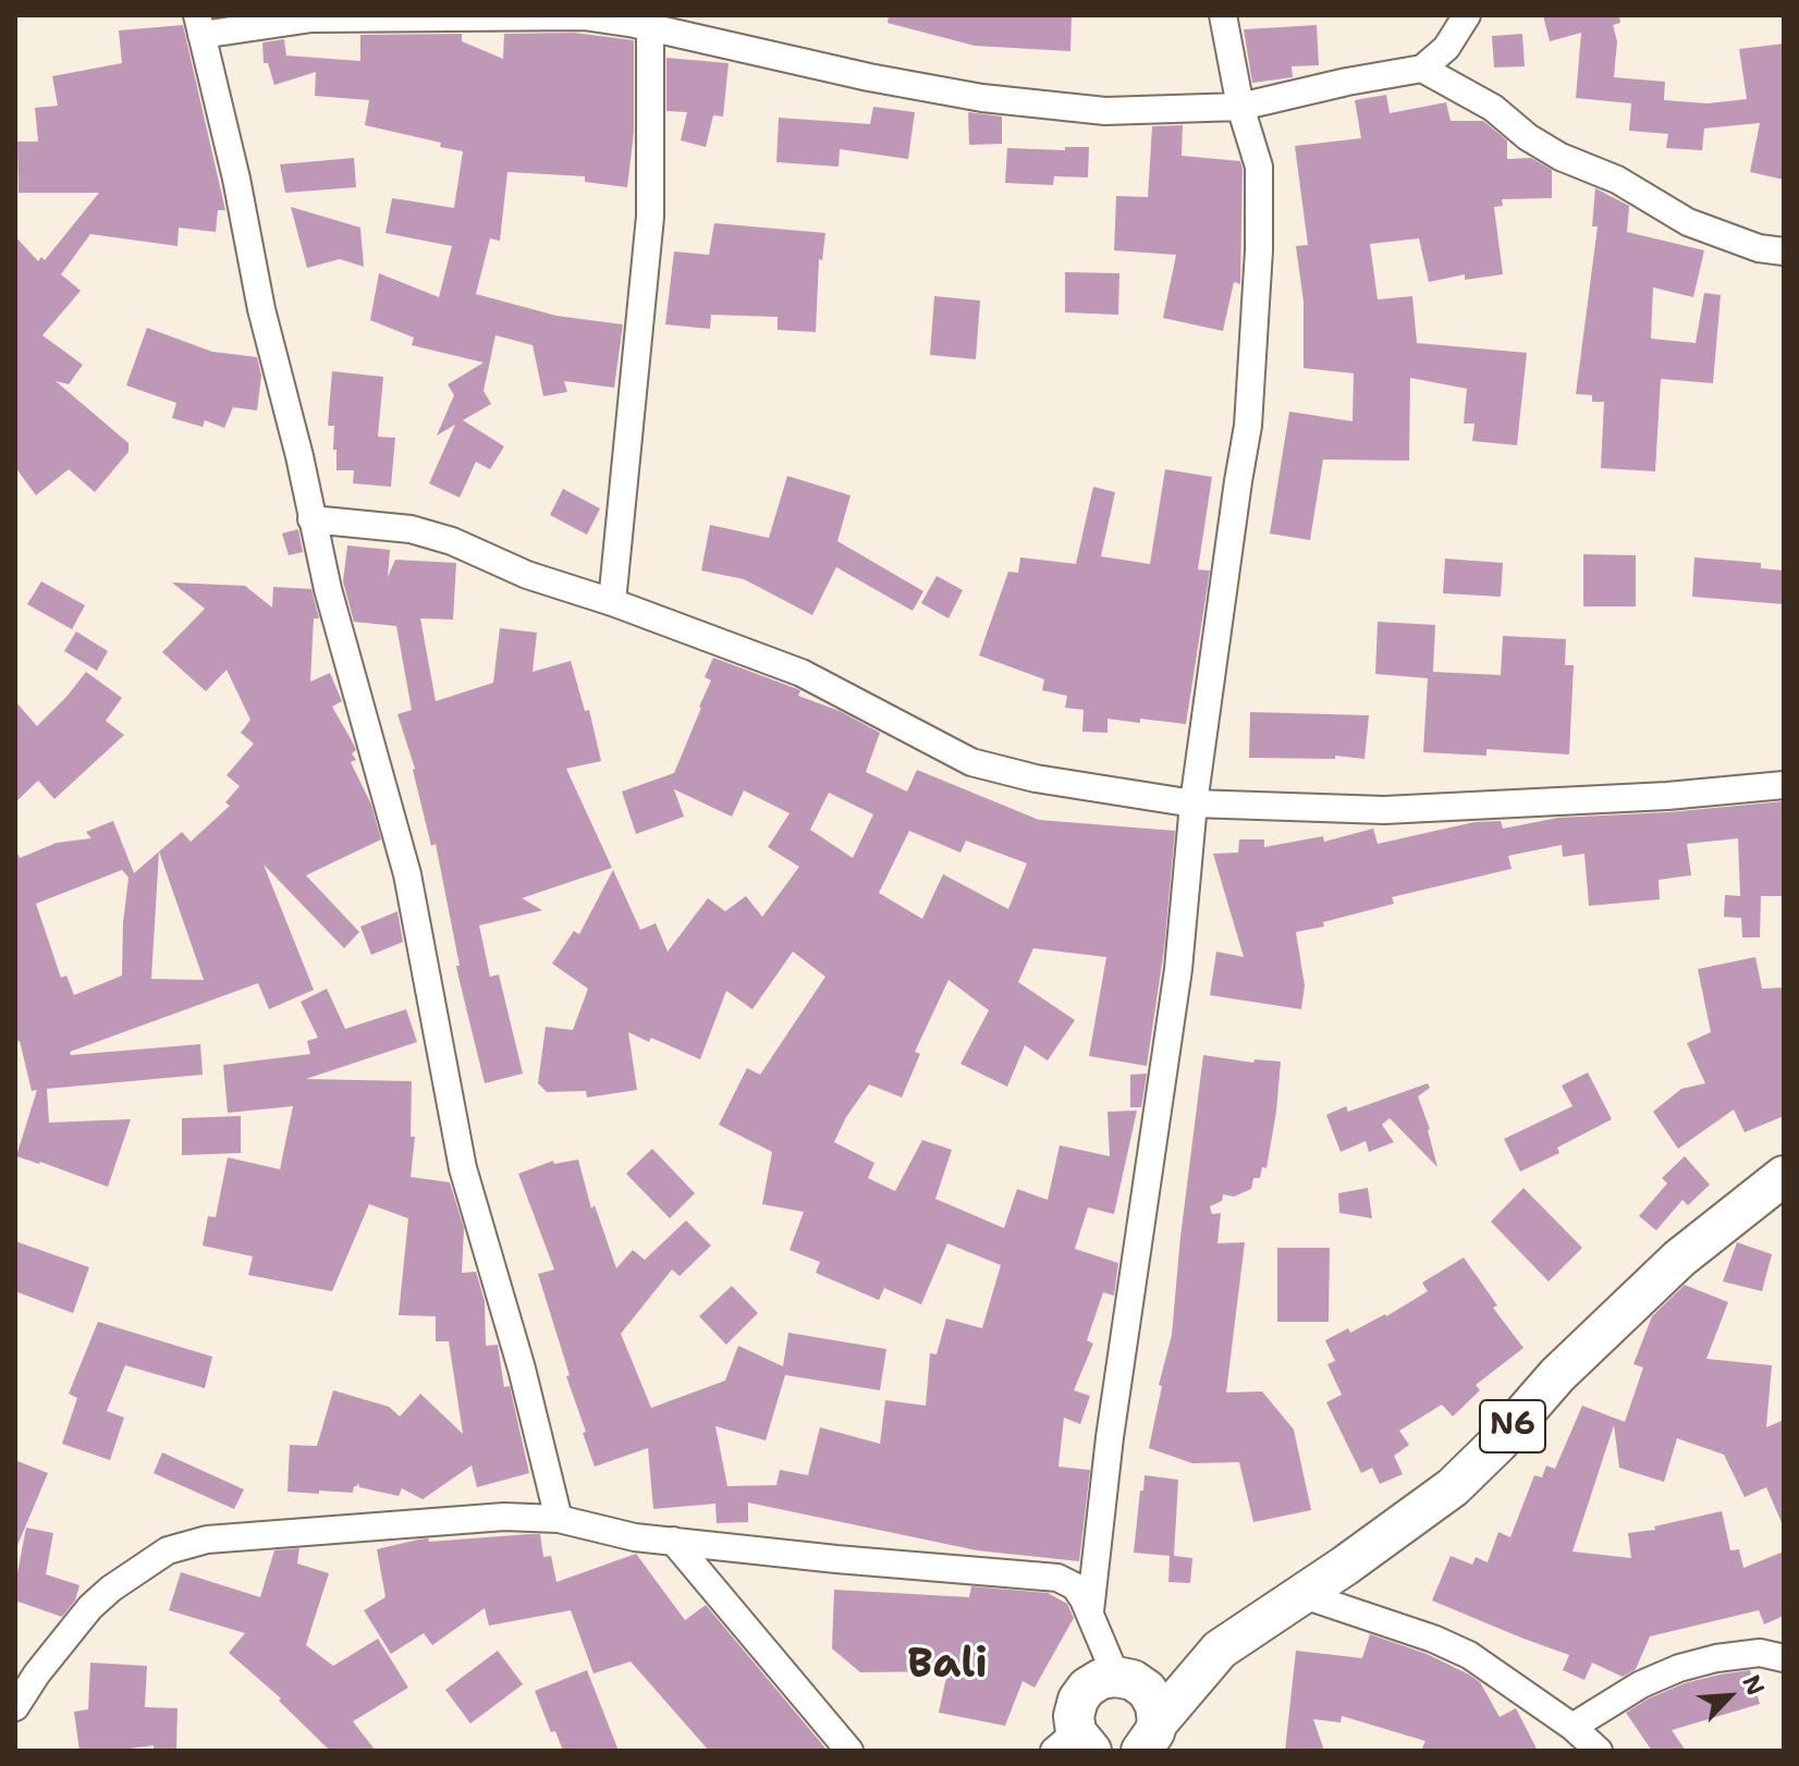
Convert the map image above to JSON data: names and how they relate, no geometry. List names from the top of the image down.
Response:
{
  "streets": {
    "highway": ["N6"]
  },
  "districts": ["Bali"],
  "north": "top right"
}
